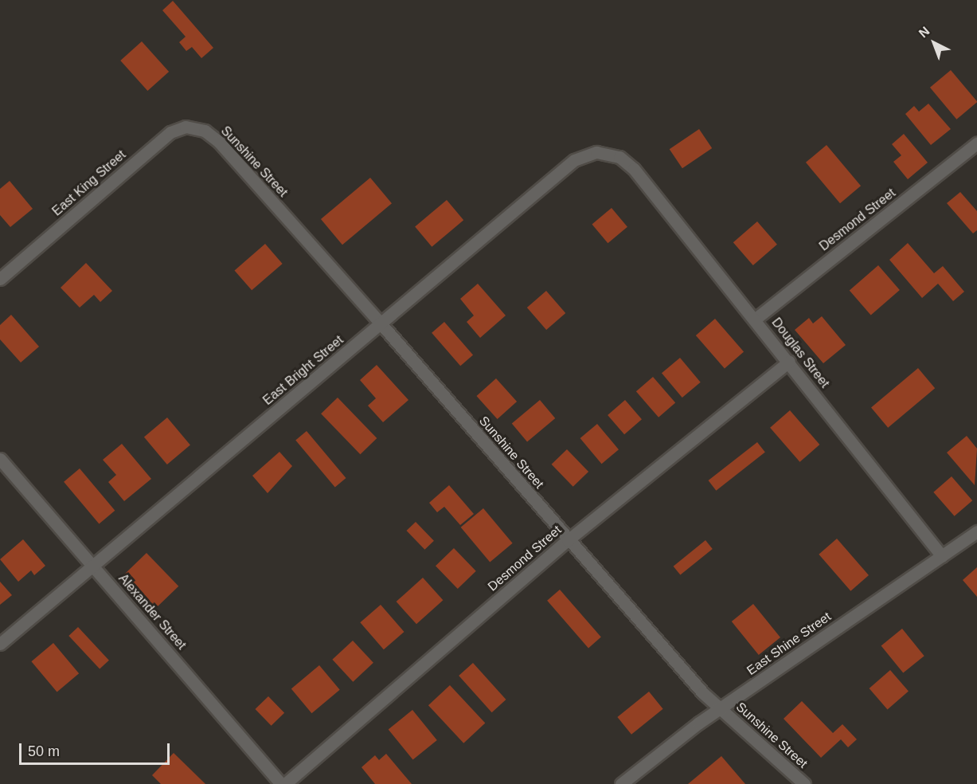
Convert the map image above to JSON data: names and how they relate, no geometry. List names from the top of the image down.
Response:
{
  "streets": {
    "street": [
      "Sunshine Street",
      "East King Street",
      "Desmond Street",
      "Douglas Street",
      "East Bright Street",
      "Alexander Street",
      "East Shine Street"
    ]
  },
  "crossings": [
    ["Sunshine Street", "East King Street"],
    ["Sunshine Street", "Desmond Street"],
    ["Sunshine Street", "East Bright Street"],
    ["Sunshine Street", "East Shine Street"],
    ["Desmond Street", "Douglas Street"],
    ["Douglas Street", "East Bright Street"],
    ["Douglas Street", "East Shine Street"],
    ["East Bright Street", "Alexander Street"]
  ],
  "scale_bar": "50 m",
  "north": "top left"
}
